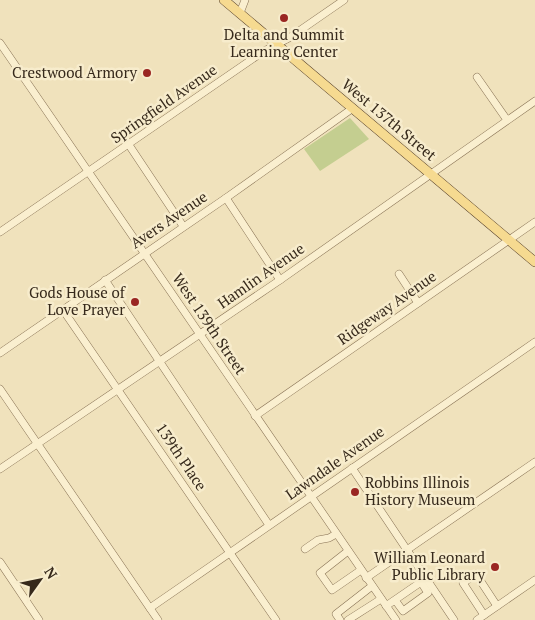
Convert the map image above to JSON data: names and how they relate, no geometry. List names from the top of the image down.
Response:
{
  "streets": {
    "main road": ["West 137th Street"],
    "street": [
      "Springfield Avenue",
      "Avers Avenue",
      "Hamlin Avenue",
      "Ridgeway Avenue",
      "West 139th Street",
      "139th Place",
      "Lawndale Avenue"
    ]
  },
  "crossings": [
    ["Springfield Avenue", "West 137th Street"],
    ["Springfield Avenue", "West 139th Street"],
    ["West 137th Street", "Avers Avenue"],
    ["West 137th Street", "Hamlin Avenue"],
    ["West 137th Street", "Ridgeway Avenue"],
    ["Avers Avenue", "West 139th Street"],
    ["Avers Avenue", "139th Place"],
    ["Hamlin Avenue", "West 139th Street"],
    ["Hamlin Avenue", "139th Place"],
    ["Ridgeway Avenue", "West 139th Street"],
    ["West 139th Street", "Lawndale Avenue"],
    ["139th Place", "Lawndale Avenue"]
  ],
  "places": [
    "Delta and Summit Learning Center",
    "Crestwood Armory",
    "Gods House of Love Prayer",
    "Robbins Illinois History Museum",
    "William Leonard Public Library"
  ],
  "north": "top right"
}
